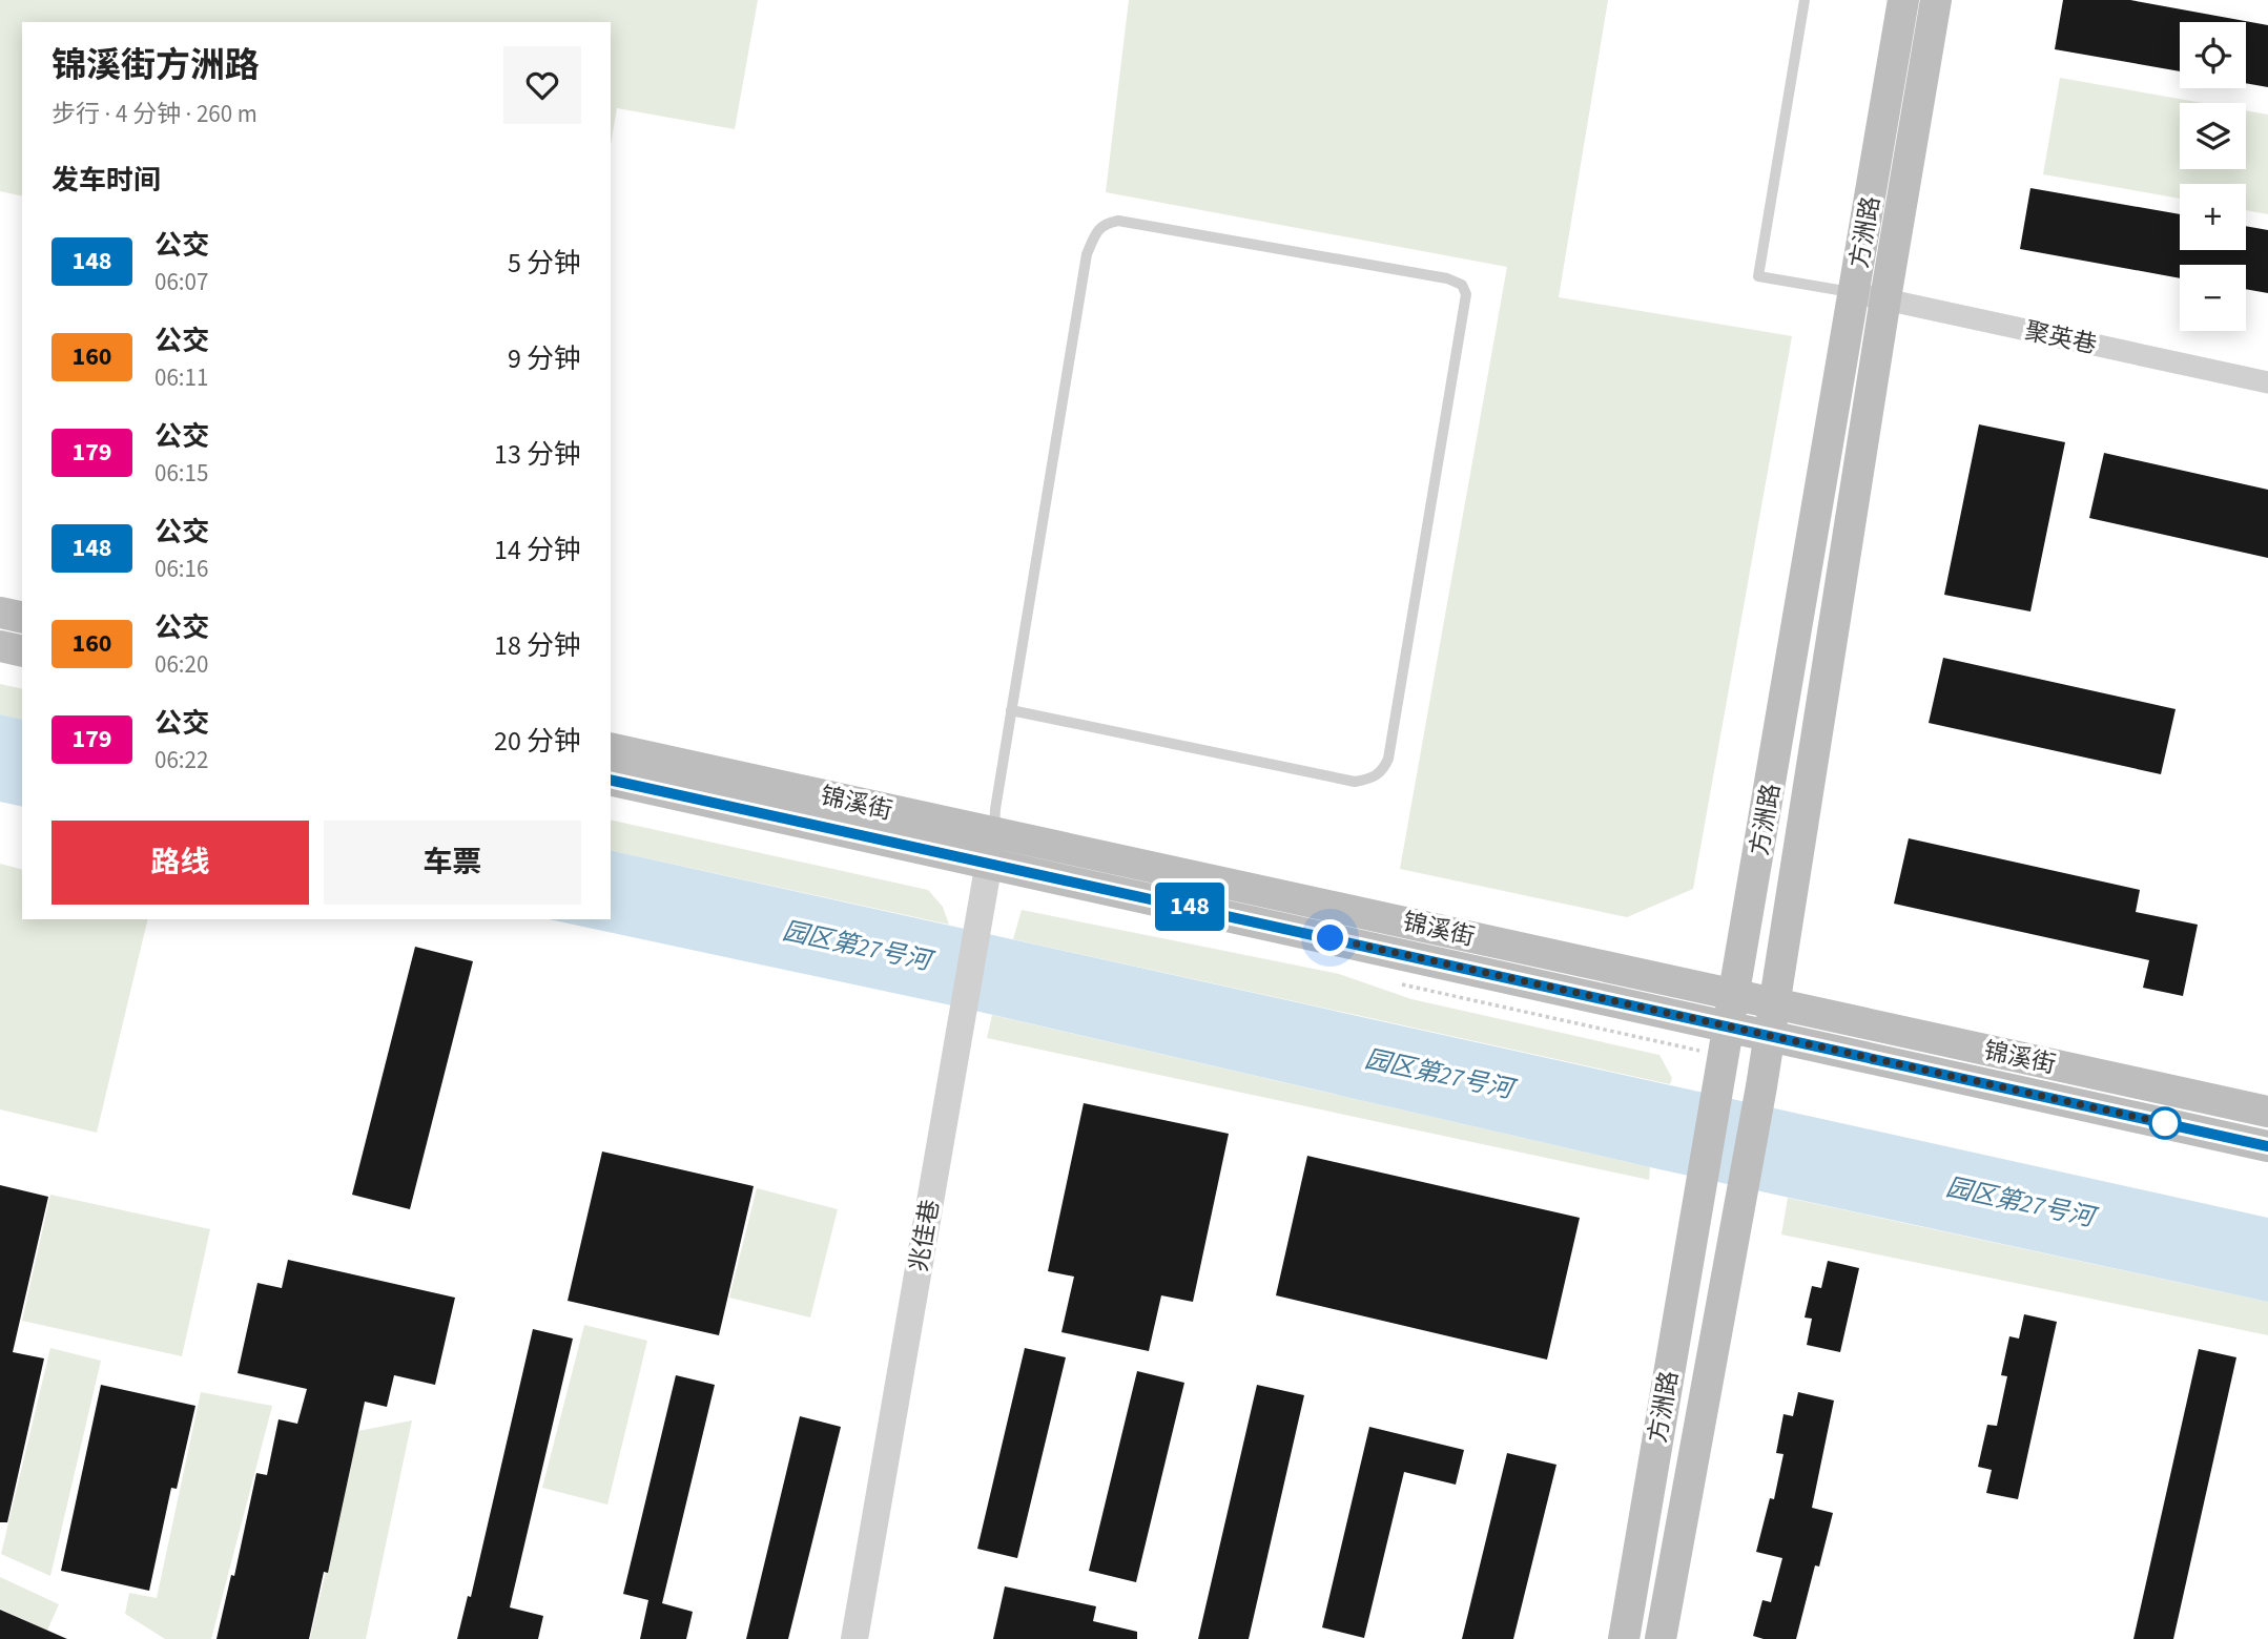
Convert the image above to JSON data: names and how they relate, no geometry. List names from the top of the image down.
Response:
{
  "streets": {
    "main road": ["方洲路", "锦溪街"],
    "street": ["聚英巷", "兆佳巷"]
  },
  "crossings": [
    ["方洲路", "聚英巷"],
    ["方洲路", "锦溪街"],
    ["锦溪街", "兆佳巷"]
  ],
  "water": ["园区第27号河"],
  "lines": ["bus line 148"],
  "page": {
    "on_map": "148",
    "map_buttons": ["+", "−"],
    "heading": [
      ["锦溪街方洲路", "步行 · 4 分钟 · 260 m"],
      "发车时间"
    ],
    "list": [
      {
        "mark": "148",
        "name": "公交",
        "note": "06:07",
        "value": "5 分钟"
      },
      {
        "mark": "160",
        "name": "公交",
        "note": "06:11",
        "value": "9 分钟"
      },
      {
        "mark": "179",
        "name": "公交",
        "note": "06:15",
        "value": "13 分钟"
      },
      {
        "mark": "148",
        "name": "公交",
        "note": "06:16",
        "value": "14 分钟"
      },
      {
        "mark": "160",
        "name": "公交",
        "note": "06:20",
        "value": "18 分钟"
      },
      {
        "mark": "179",
        "name": "公交",
        "note": "06:22",
        "value": "20 分钟"
      }
    ],
    "buttons": ["路线", "车票"]
  }
}
